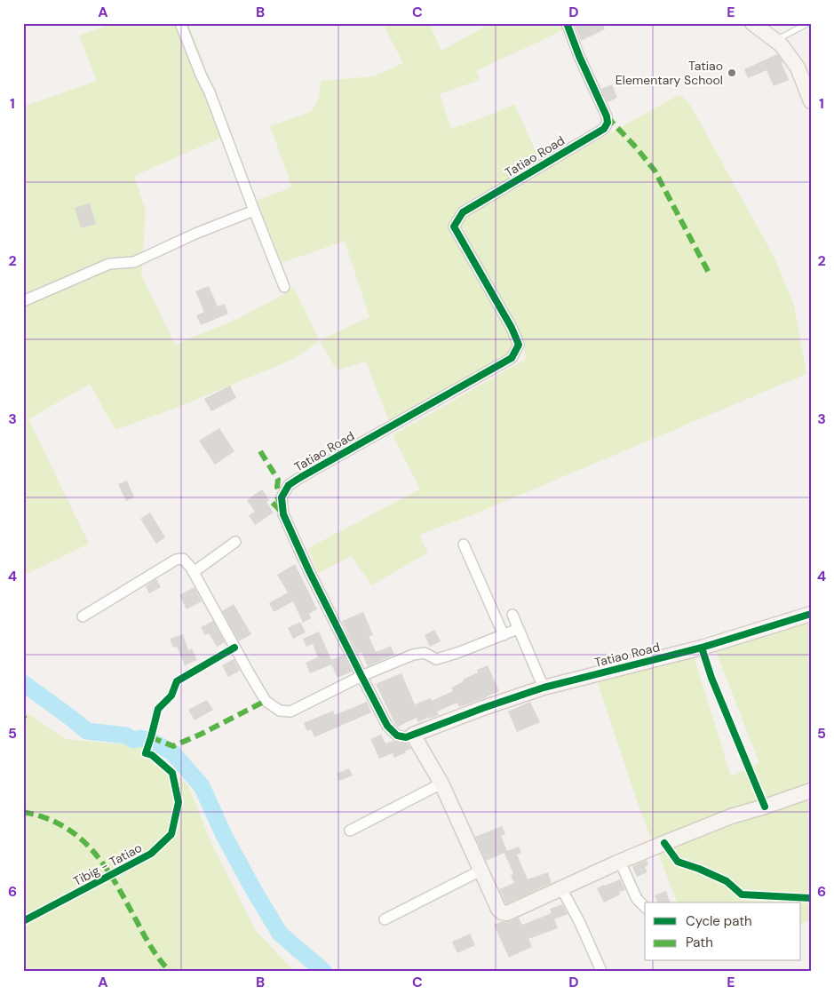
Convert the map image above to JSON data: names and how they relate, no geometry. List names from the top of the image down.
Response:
{
  "streets": {
    "street": ["Tatiao Road"],
    "cycle path": ["Tibig - Tatiao"]
  },
  "places": ["Tatiao Elementary School"],
  "legend": ["Cycle path", "Path"],
  "grid": {
    "columns": [
      "A",
      "B",
      "C",
      "D",
      "E"
    ],
    "rows": [
      "1",
      "2",
      "3",
      "4",
      "5",
      "6"
    ]
  }
}
